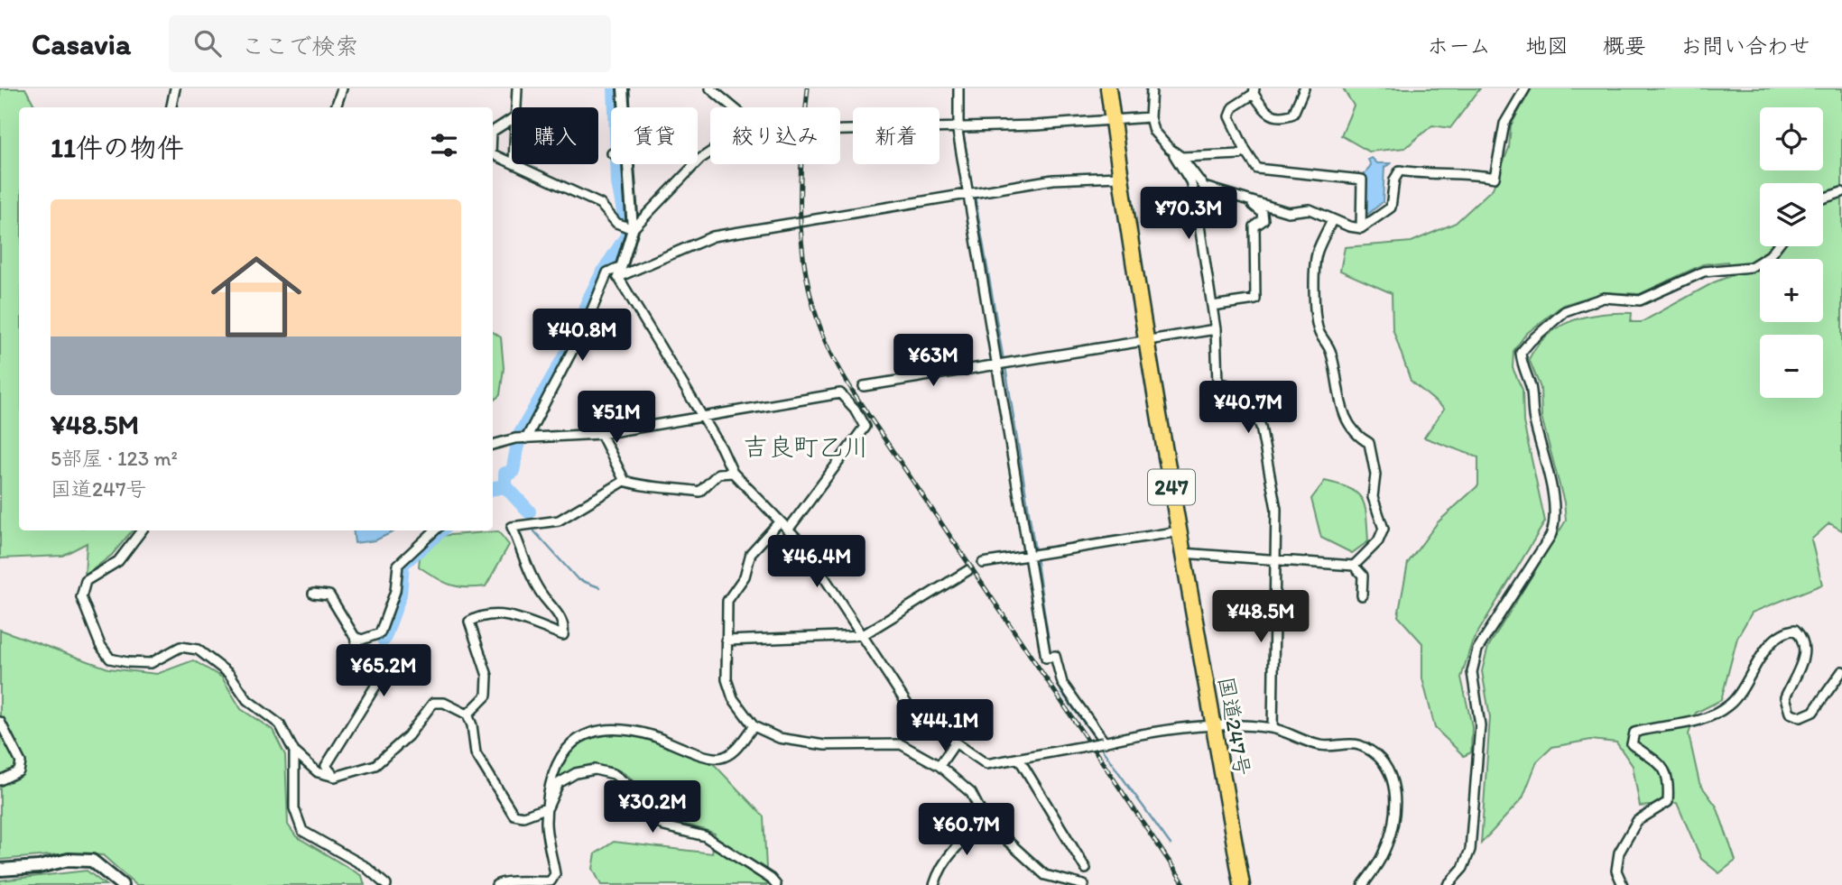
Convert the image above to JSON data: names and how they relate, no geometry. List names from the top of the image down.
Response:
{
  "streets": {
    "highway": ["247", "国道247号"]
  },
  "districts": ["吉良町乙川"],
  "page": {
    "header": "Casavia",
    "search": "ここで検索",
    "nav": [
      "ホーム",
      "地図",
      "概要",
      "お問い合わせ"
    ],
    "map_buttons": ["+", "−"],
    "chip": [
      "購入",
      "賃貸",
      "絞り込み",
      "新着"
    ],
    "heading": "11件の物件",
    "list": [
      {
        "name": "¥48.5M",
        "note": "5部屋 · 123 m² · 国道247号"
      }
    ],
    "price": [
      "¥70.3M",
      "¥40.8M",
      "¥63M",
      "¥40.7M",
      "¥51M",
      "¥46.4M",
      "¥48.5M",
      "¥65.2M",
      "¥44.1M",
      "¥30.2M",
      "¥60.7M"
    ]
  }
}
